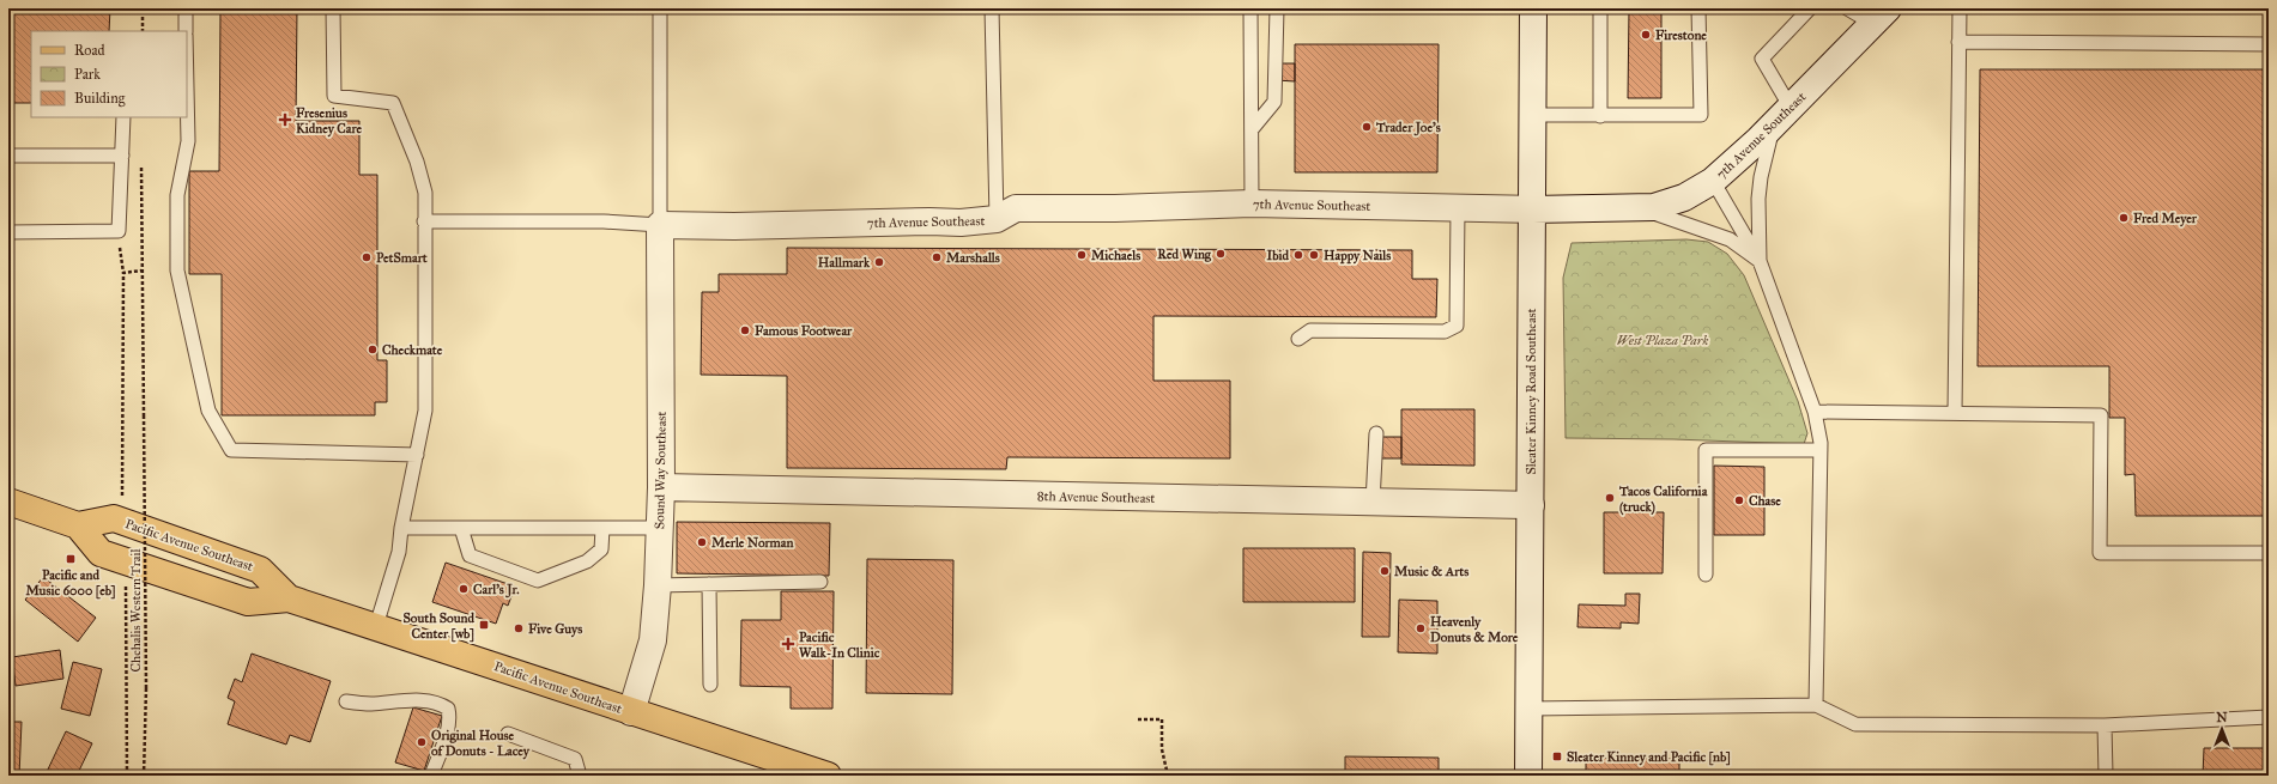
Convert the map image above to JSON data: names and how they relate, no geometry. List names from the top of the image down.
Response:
{
  "streets": {
    "main road": ["Pacific Avenue Southeast"],
    "street": [
      "7th Avenue Southeast",
      "Sleater Kinney Road Southeast",
      "Sound Way Southeast",
      "8th Avenue Southeast"
    ],
    "path": ["Chehalis Western Trail"]
  },
  "crossings": [
    ["7th Avenue Southeast", "Sleater Kinney Road Southeast"],
    ["7th Avenue Southeast", "Sound Way Southeast"],
    ["Sleater Kinney Road Southeast", "8th Avenue Southeast"],
    ["Sound Way Southeast", "8th Avenue Southeast"],
    ["Sound Way Southeast", "Pacific Avenue Southeast"]
  ],
  "parks": ["West Plaza Park"],
  "places": {
    "other": [
      "Firestone",
      "Trader Joe's",
      "Fred Meyer",
      "Red Wing",
      "Michaels",
      "Ibid",
      "Happy Nails",
      "PetSmart",
      "Marshalls",
      "Hallmark",
      "Famous Footwear",
      "Checkmate",
      "Tacos California (truck)",
      "Chase",
      "Merle Norman",
      "Music & Arts",
      "Carl's Jr.",
      "Five Guys",
      "Heavenly Donuts & More",
      "Original House of Donuts - Lacey"
    ],
    "health": ["Fresenius Kidney Care", "Pacific Walk-In Clinic"],
    "transit": ["Pacific and Music 6000 [eb]", "South Sound Center [wb]", "Sleater Kinney and Pacific [nb]"]
  },
  "legend": ["Road", "Park", "Building"],
  "north": "top"
}
